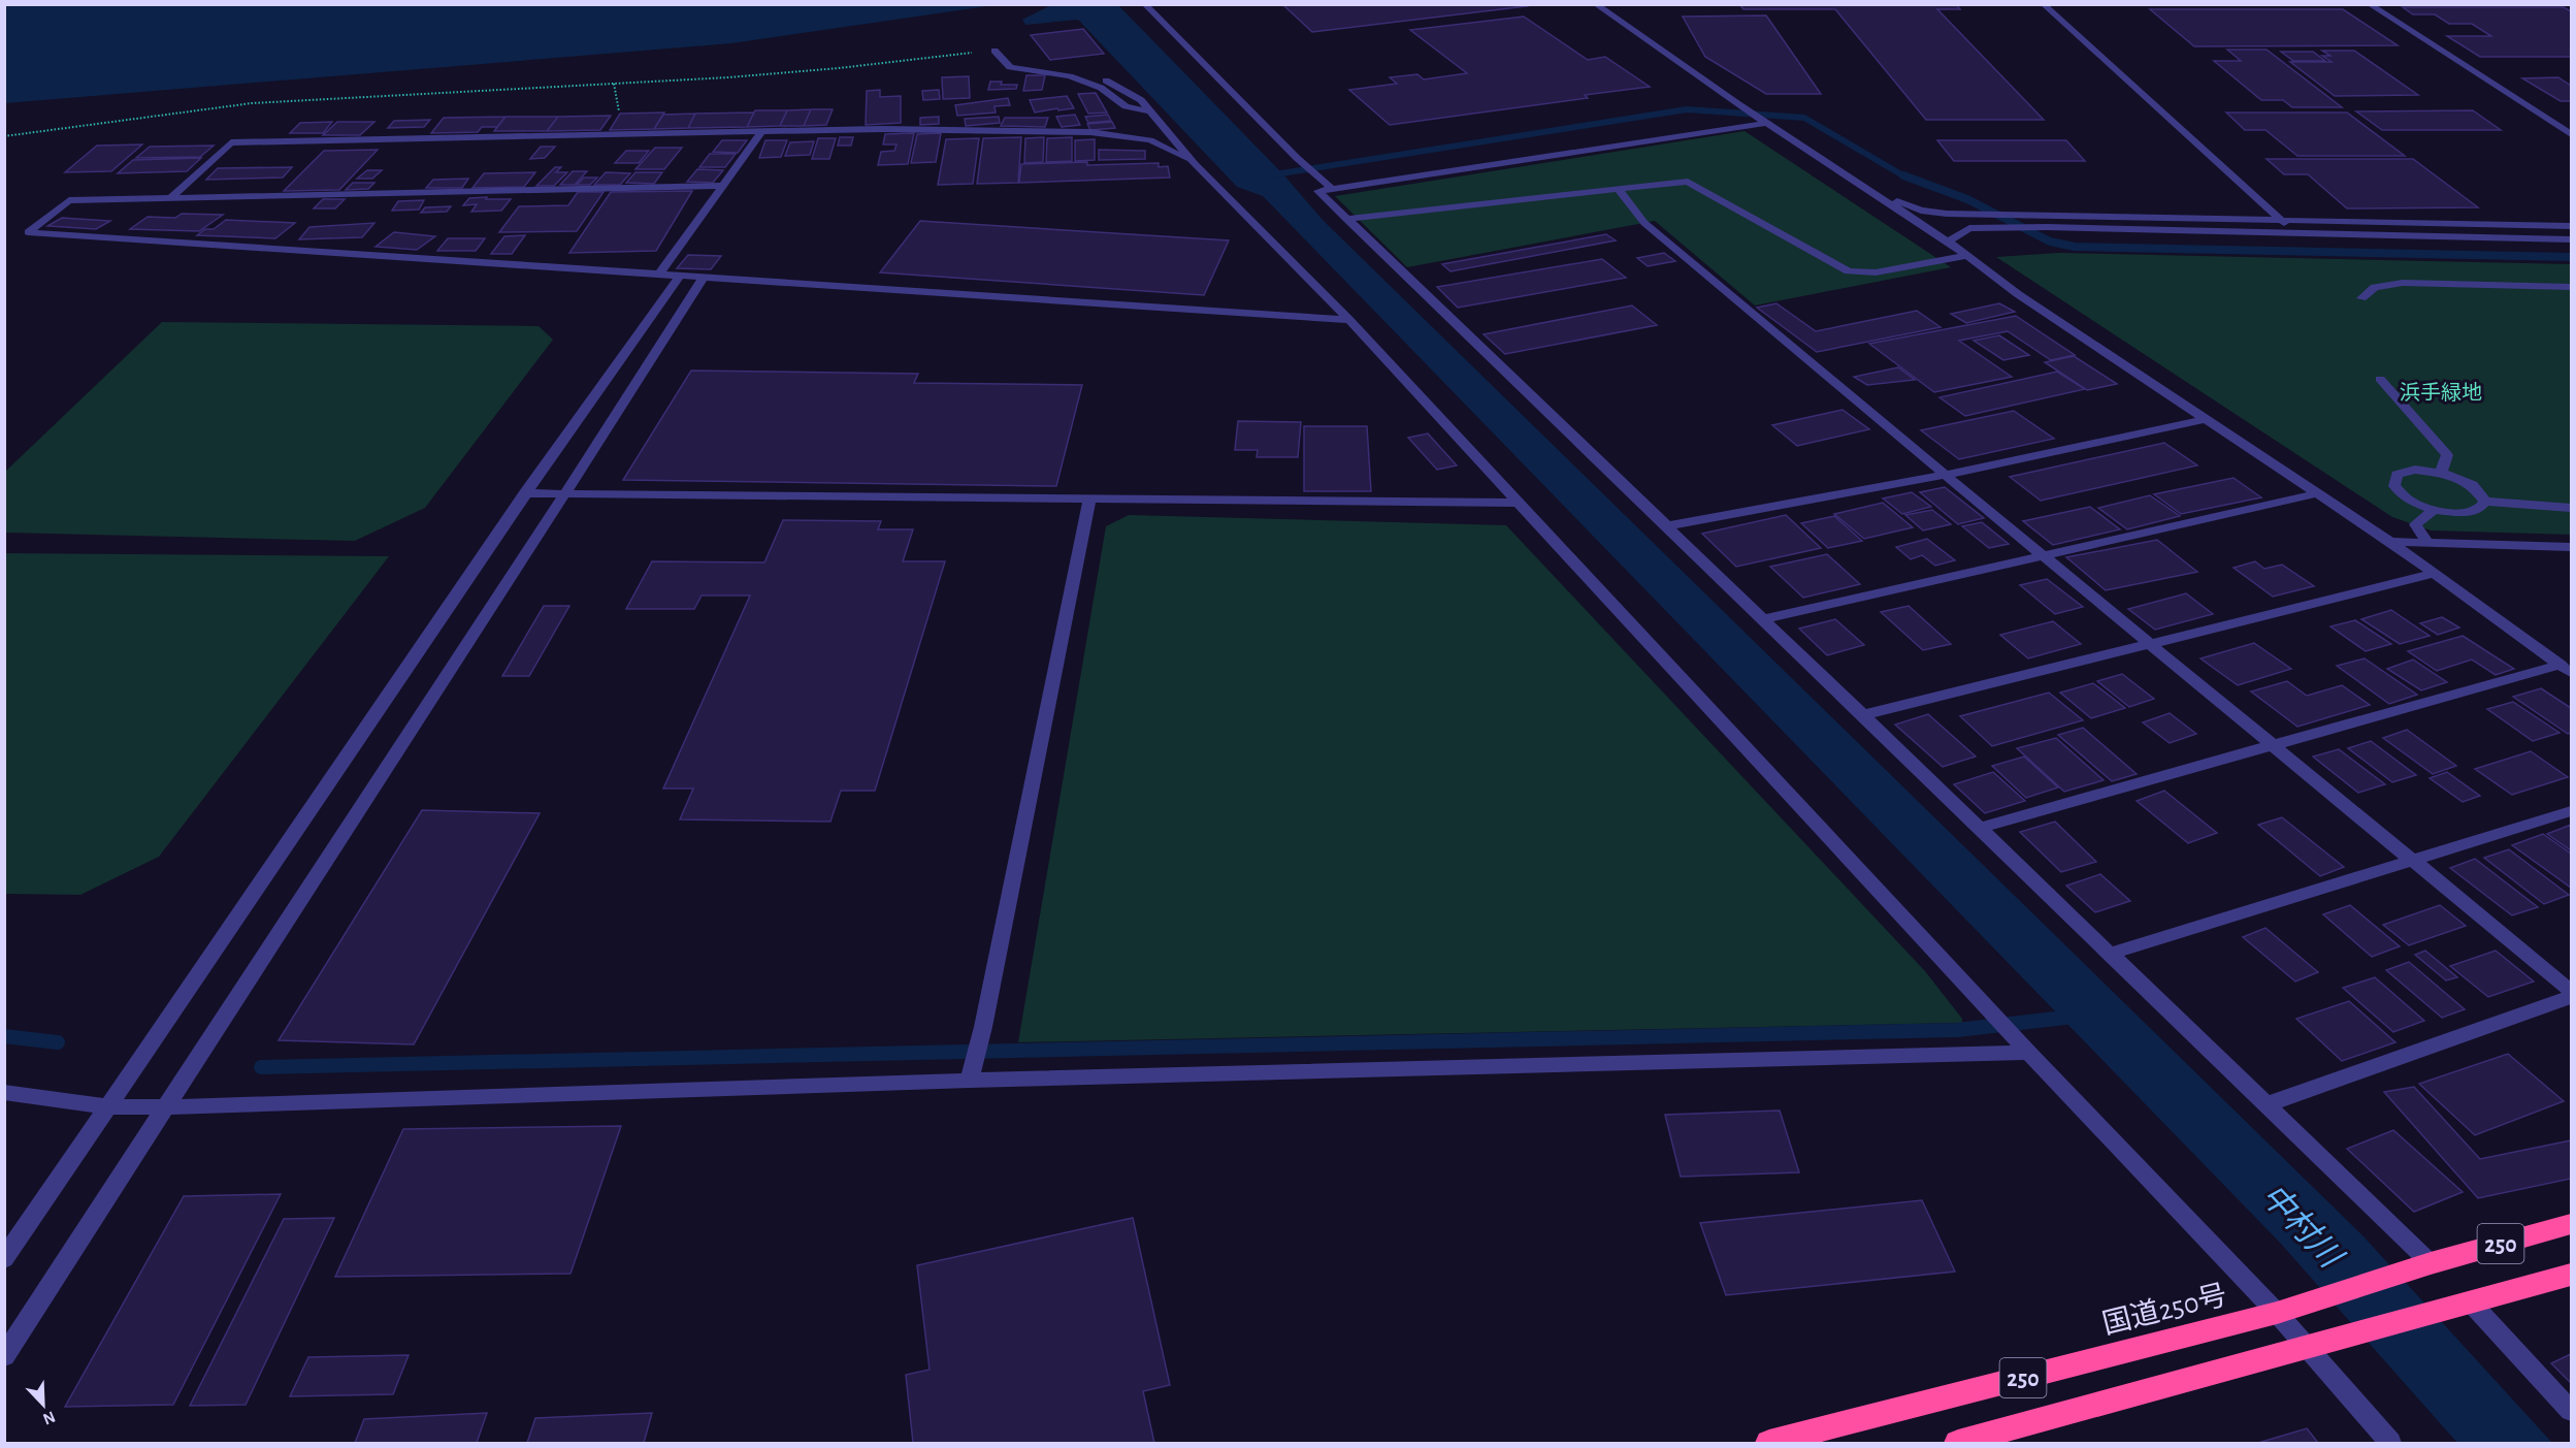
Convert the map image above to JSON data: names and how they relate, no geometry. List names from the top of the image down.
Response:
{
  "streets": {
    "highway": ["250", "国道250号"]
  },
  "water": ["中村川"],
  "parks": ["浜手緑地"],
  "north": "bottom right"
}
